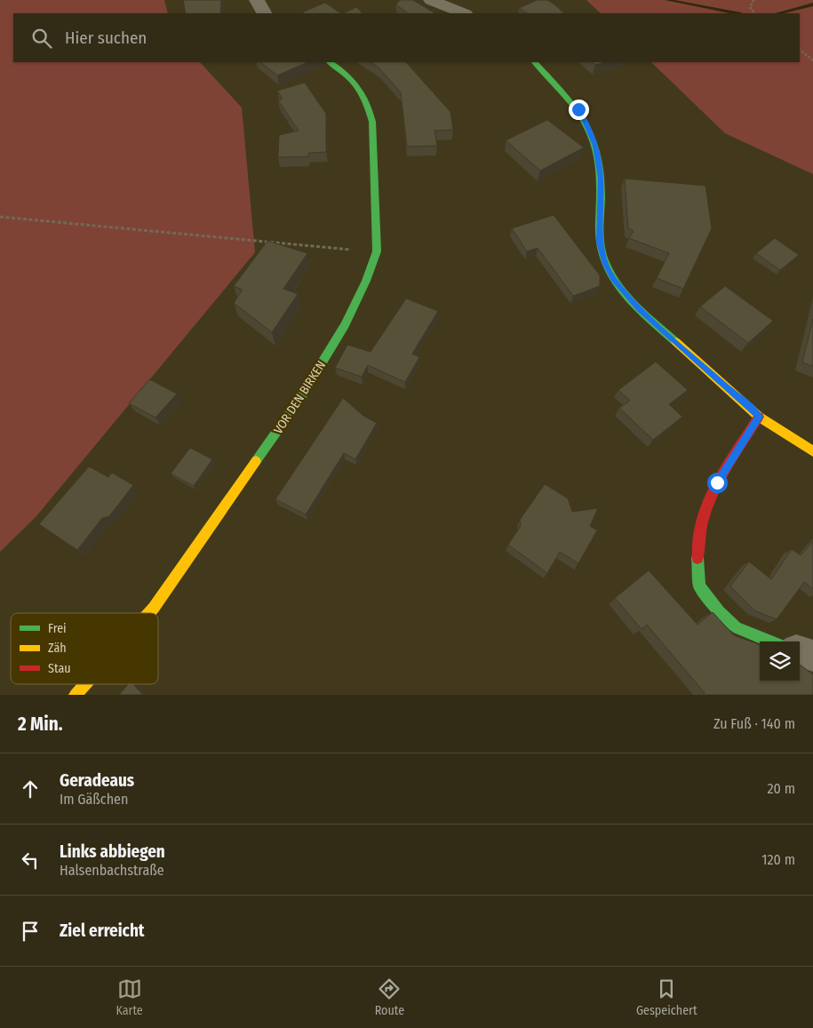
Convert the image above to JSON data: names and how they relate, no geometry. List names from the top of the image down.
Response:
{
  "streets": {
    "street": ["VOR DEN BIRKEN"]
  },
  "legend": ["Frei", "Zäh", "Stau"],
  "page": {
    "search": "Hier suchen",
    "heading": ["2 Min.", "Zu Fuß · 140 m"],
    "list": [
      ["Geradeaus", "Im Gäßchen", "20 m"],
      ["Links abbiegen", "Halsenbachstraße", "120 m"],
      "Ziel erreicht"
    ],
    "nav": ["Karte", "Route", "Gespeichert"]
  }
}
